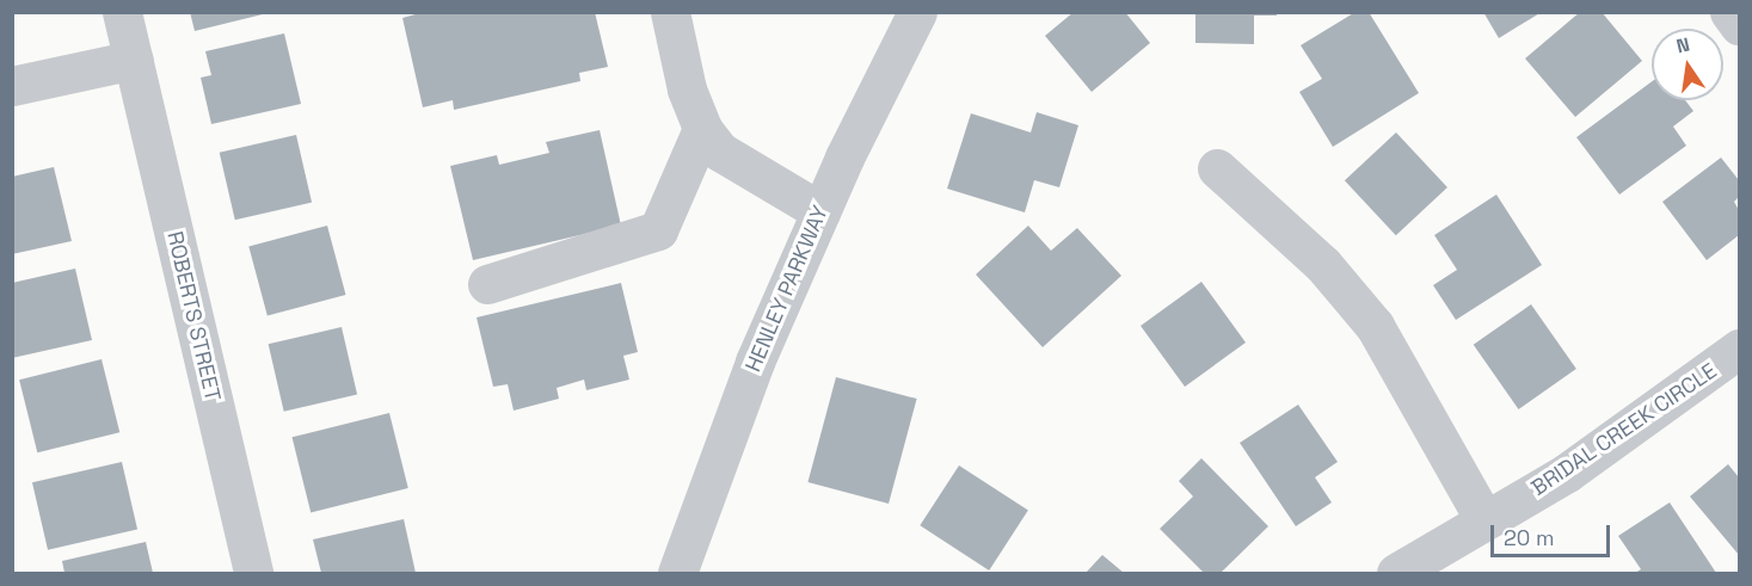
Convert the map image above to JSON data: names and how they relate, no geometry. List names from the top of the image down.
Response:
{
  "streets": {
    "street": ["HENLEY PARKWAY", "ROBERTS STREET", "BRIDAL CREEK CIRCLE"]
  },
  "scale_bar": "20 m",
  "north": "top"
}
